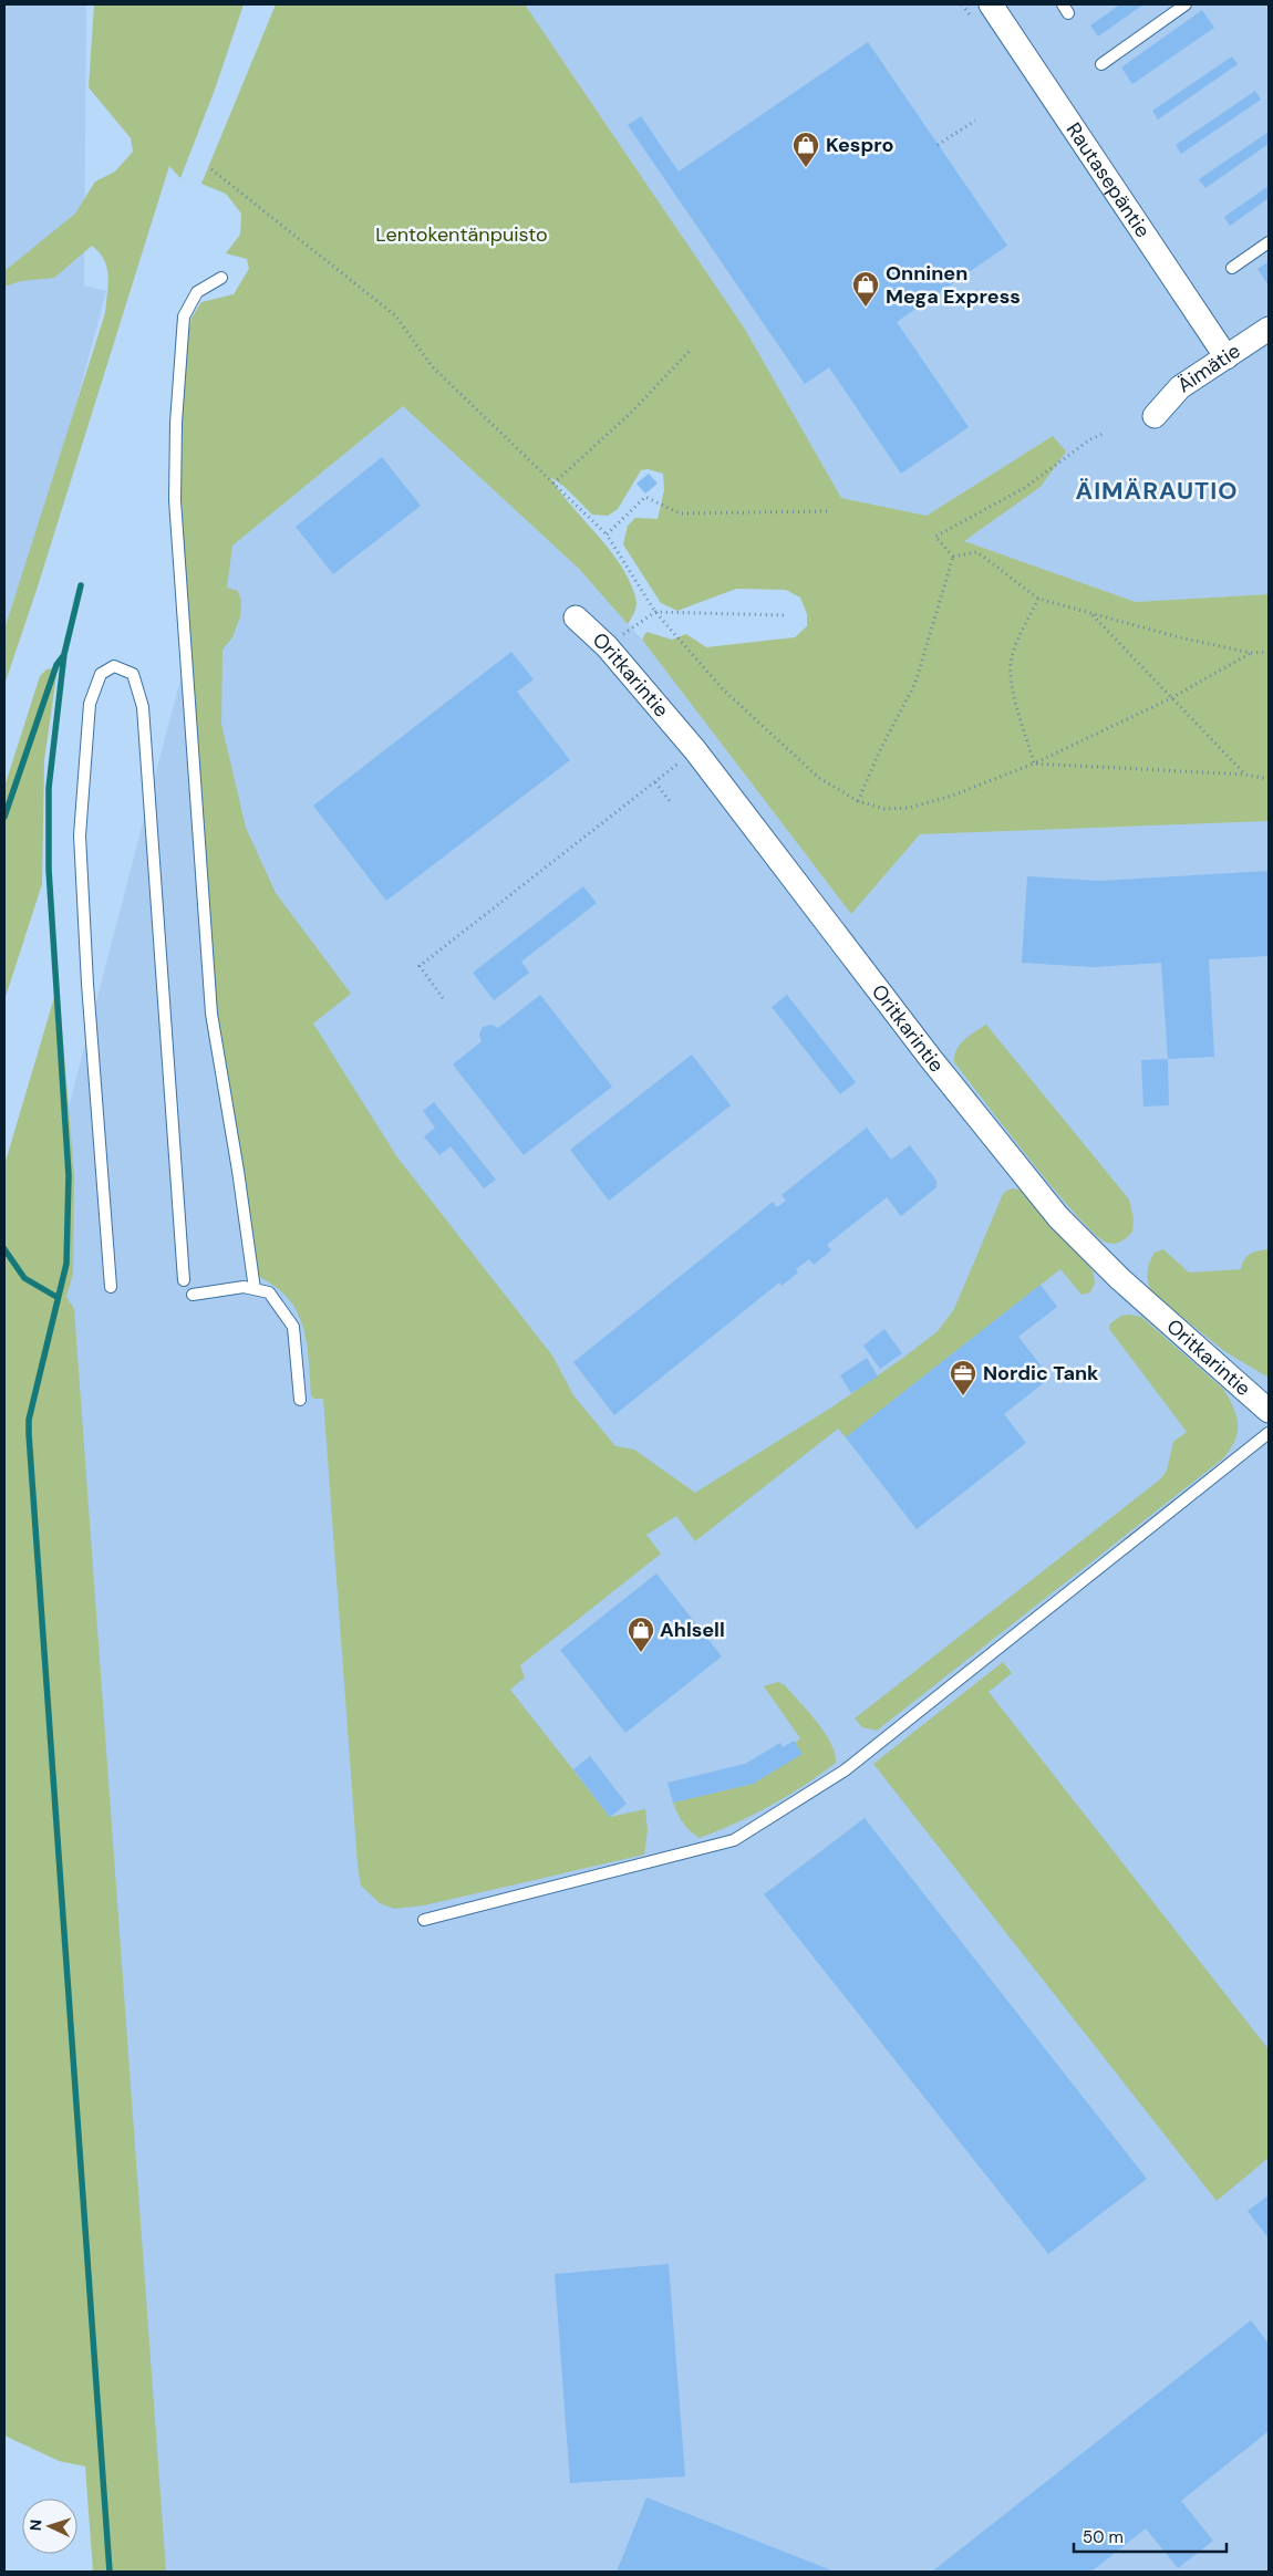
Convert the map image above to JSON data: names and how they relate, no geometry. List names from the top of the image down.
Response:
{
  "streets": {
    "street": ["Rautasepäntie", "Äimätie", "Oritkarintie"]
  },
  "crossings": [
    ["Rautasepäntie", "Äimätie"]
  ],
  "districts": ["ÄIMÄRAUTIO"],
  "parks": ["Lentokentänpuisto"],
  "places": {
    "shop": ["Kespro", "Onninen Mega Express", "Ahlsell"],
    "office": ["Nordic Tank"]
  },
  "scale_bar": "50 m",
  "north": "left"
}
